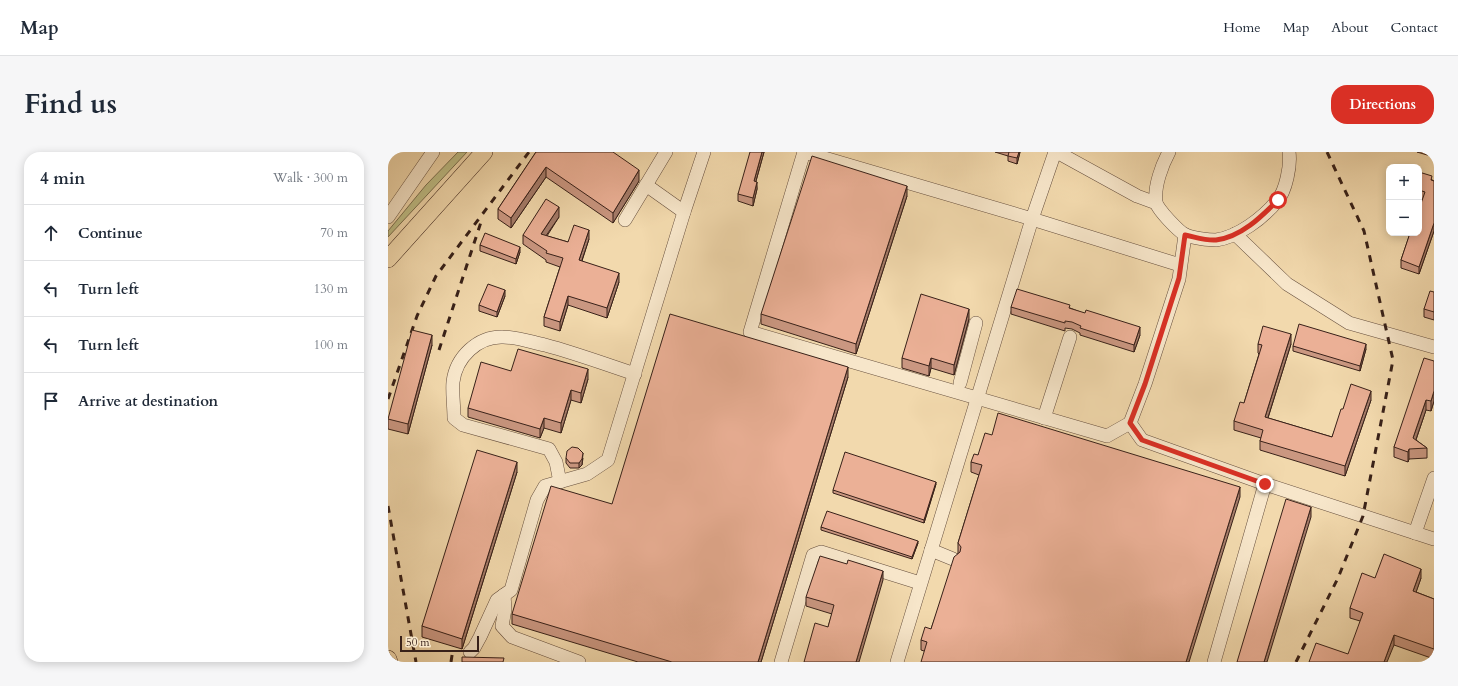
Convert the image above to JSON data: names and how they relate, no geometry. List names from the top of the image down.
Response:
{
  "scale_bar": "50 m",
  "page": {
    "header": "Map",
    "nav": [
      "Home",
      "Map",
      "About",
      "Contact"
    ],
    "title": "Find us",
    "buttons": "Directions",
    "heading": ["4 min", "Walk · 300 m"],
    "map_buttons": ["+", "−"],
    "list": [
      ["Continue", "70 m"],
      ["Turn left", "130 m"],
      ["Turn left", "100 m"],
      "Arrive at destination"
    ],
    "scale": "50 m"
  }
}
